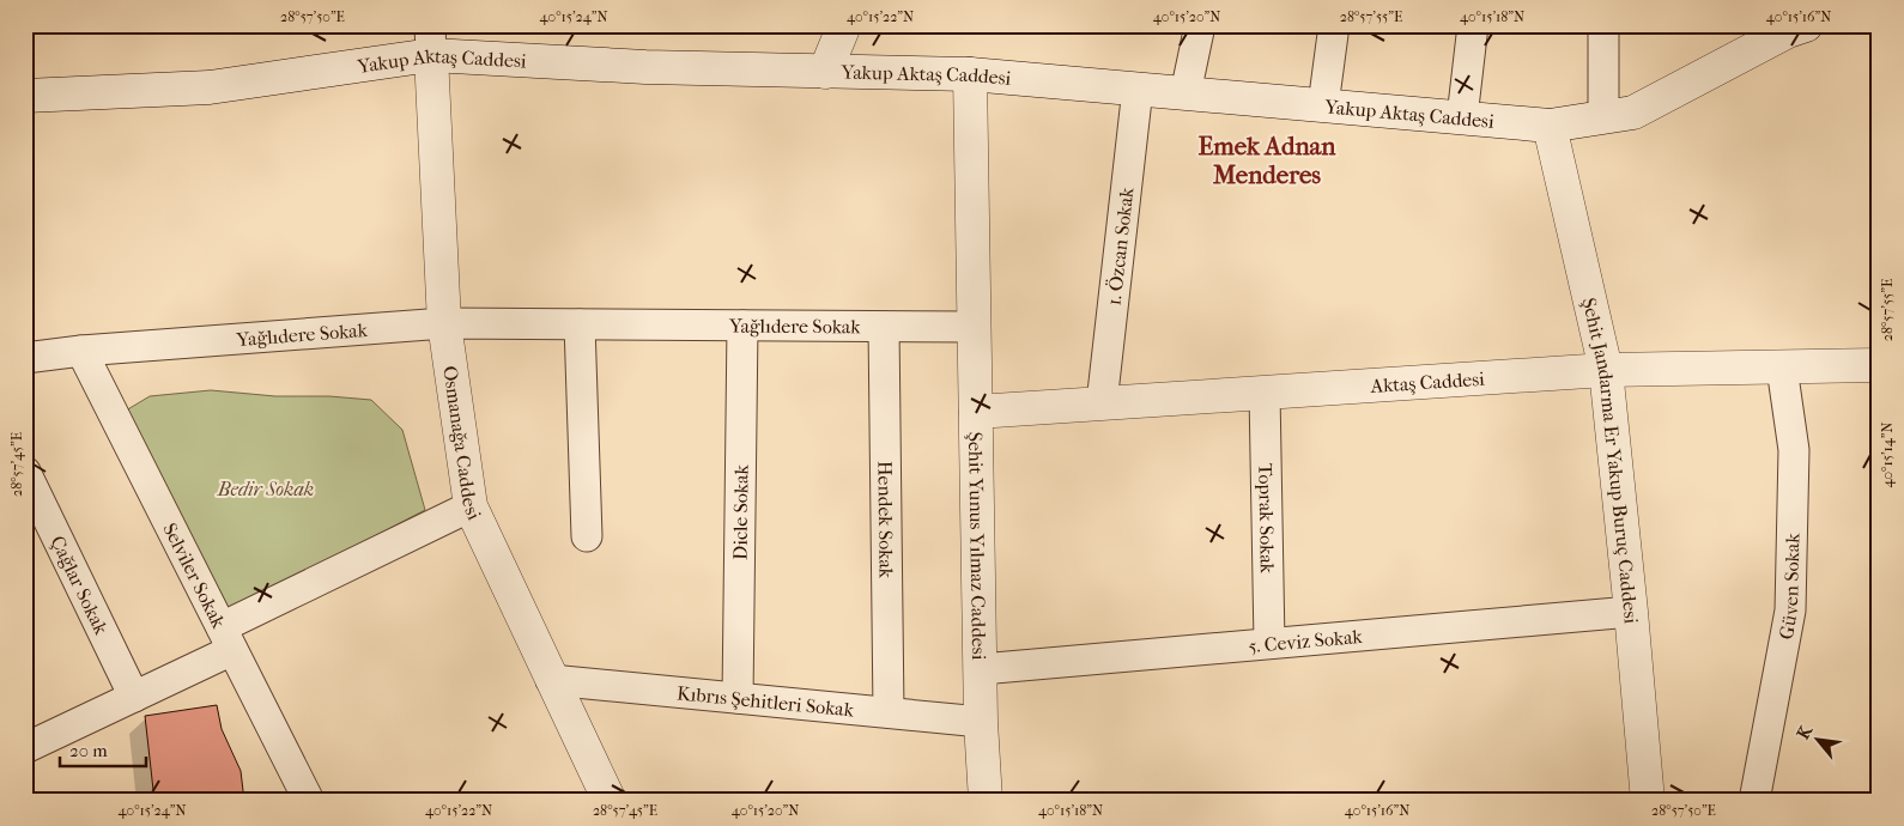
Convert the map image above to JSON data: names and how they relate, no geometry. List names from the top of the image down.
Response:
{
  "streets": {
    "street": [
      "Yakup Aktaş Caddesi",
      "1. Özcan Sokak",
      "Yağlıdere Sokak",
      "Aktaş Caddesi",
      "Osmanağa Caddesi",
      "Şehit Jandarma Er Yakup Buruç Caddesi",
      "Dicle Sokak",
      "Toprak Sokak",
      "Hendek Sokak",
      "Şehit Yunus Yılmaz Caddesi",
      "Selviler Sokak",
      "Çağlar Sokak",
      "Güven Sokak",
      "5. Ceviz Sokak",
      "Kıbrıs Şehitleri Sokak"
    ]
  },
  "crossings": [
    ["Yakup Aktaş Caddesi", "1. Özcan Sokak"],
    ["Yakup Aktaş Caddesi", "Osmanağa Caddesi"],
    ["Yakup Aktaş Caddesi", "Şehit Jandarma Er Yakup Buruç Caddesi"],
    ["Yakup Aktaş Caddesi", "Şehit Yunus Yılmaz Caddesi"],
    ["1. Özcan Sokak", "Aktaş Caddesi"],
    ["Yağlıdere Sokak", "Osmanağa Caddesi"],
    ["Yağlıdere Sokak", "Dicle Sokak"],
    ["Yağlıdere Sokak", "Hendek Sokak"],
    ["Yağlıdere Sokak", "Şehit Yunus Yılmaz Caddesi"],
    ["Yağlıdere Sokak", "Selviler Sokak"],
    ["Aktaş Caddesi", "Şehit Jandarma Er Yakup Buruç Caddesi"],
    ["Aktaş Caddesi", "Toprak Sokak"],
    ["Aktaş Caddesi", "Şehit Yunus Yılmaz Caddesi"],
    ["Aktaş Caddesi", "Güven Sokak"],
    ["Osmanağa Caddesi", "Kıbrıs Şehitleri Sokak"],
    ["Şehit Jandarma Er Yakup Buruç Caddesi", "5. Ceviz Sokak"],
    ["Dicle Sokak", "Kıbrıs Şehitleri Sokak"],
    ["Toprak Sokak", "5. Ceviz Sokak"],
    ["Hendek Sokak", "Kıbrıs Şehitleri Sokak"],
    ["Şehit Yunus Yılmaz Caddesi", "5. Ceviz Sokak"],
    ["Şehit Yunus Yılmaz Caddesi", "Kıbrıs Şehitleri Sokak"]
  ],
  "districts": ["Emek Adnan Menderes"],
  "parks": ["Bedir Sokak"],
  "scale_bar": "20 m",
  "north": "top left",
  "coordinates": [
    "28°57'50\"E",
    "40°15'24\"N",
    "40°15'22\"N",
    "40°15'20\"N",
    "28°57'55\"E",
    "40°15'18\"N",
    "40°15'16\"N",
    "40°15'14\"N",
    "28°57'45\"E"
  ]
}
